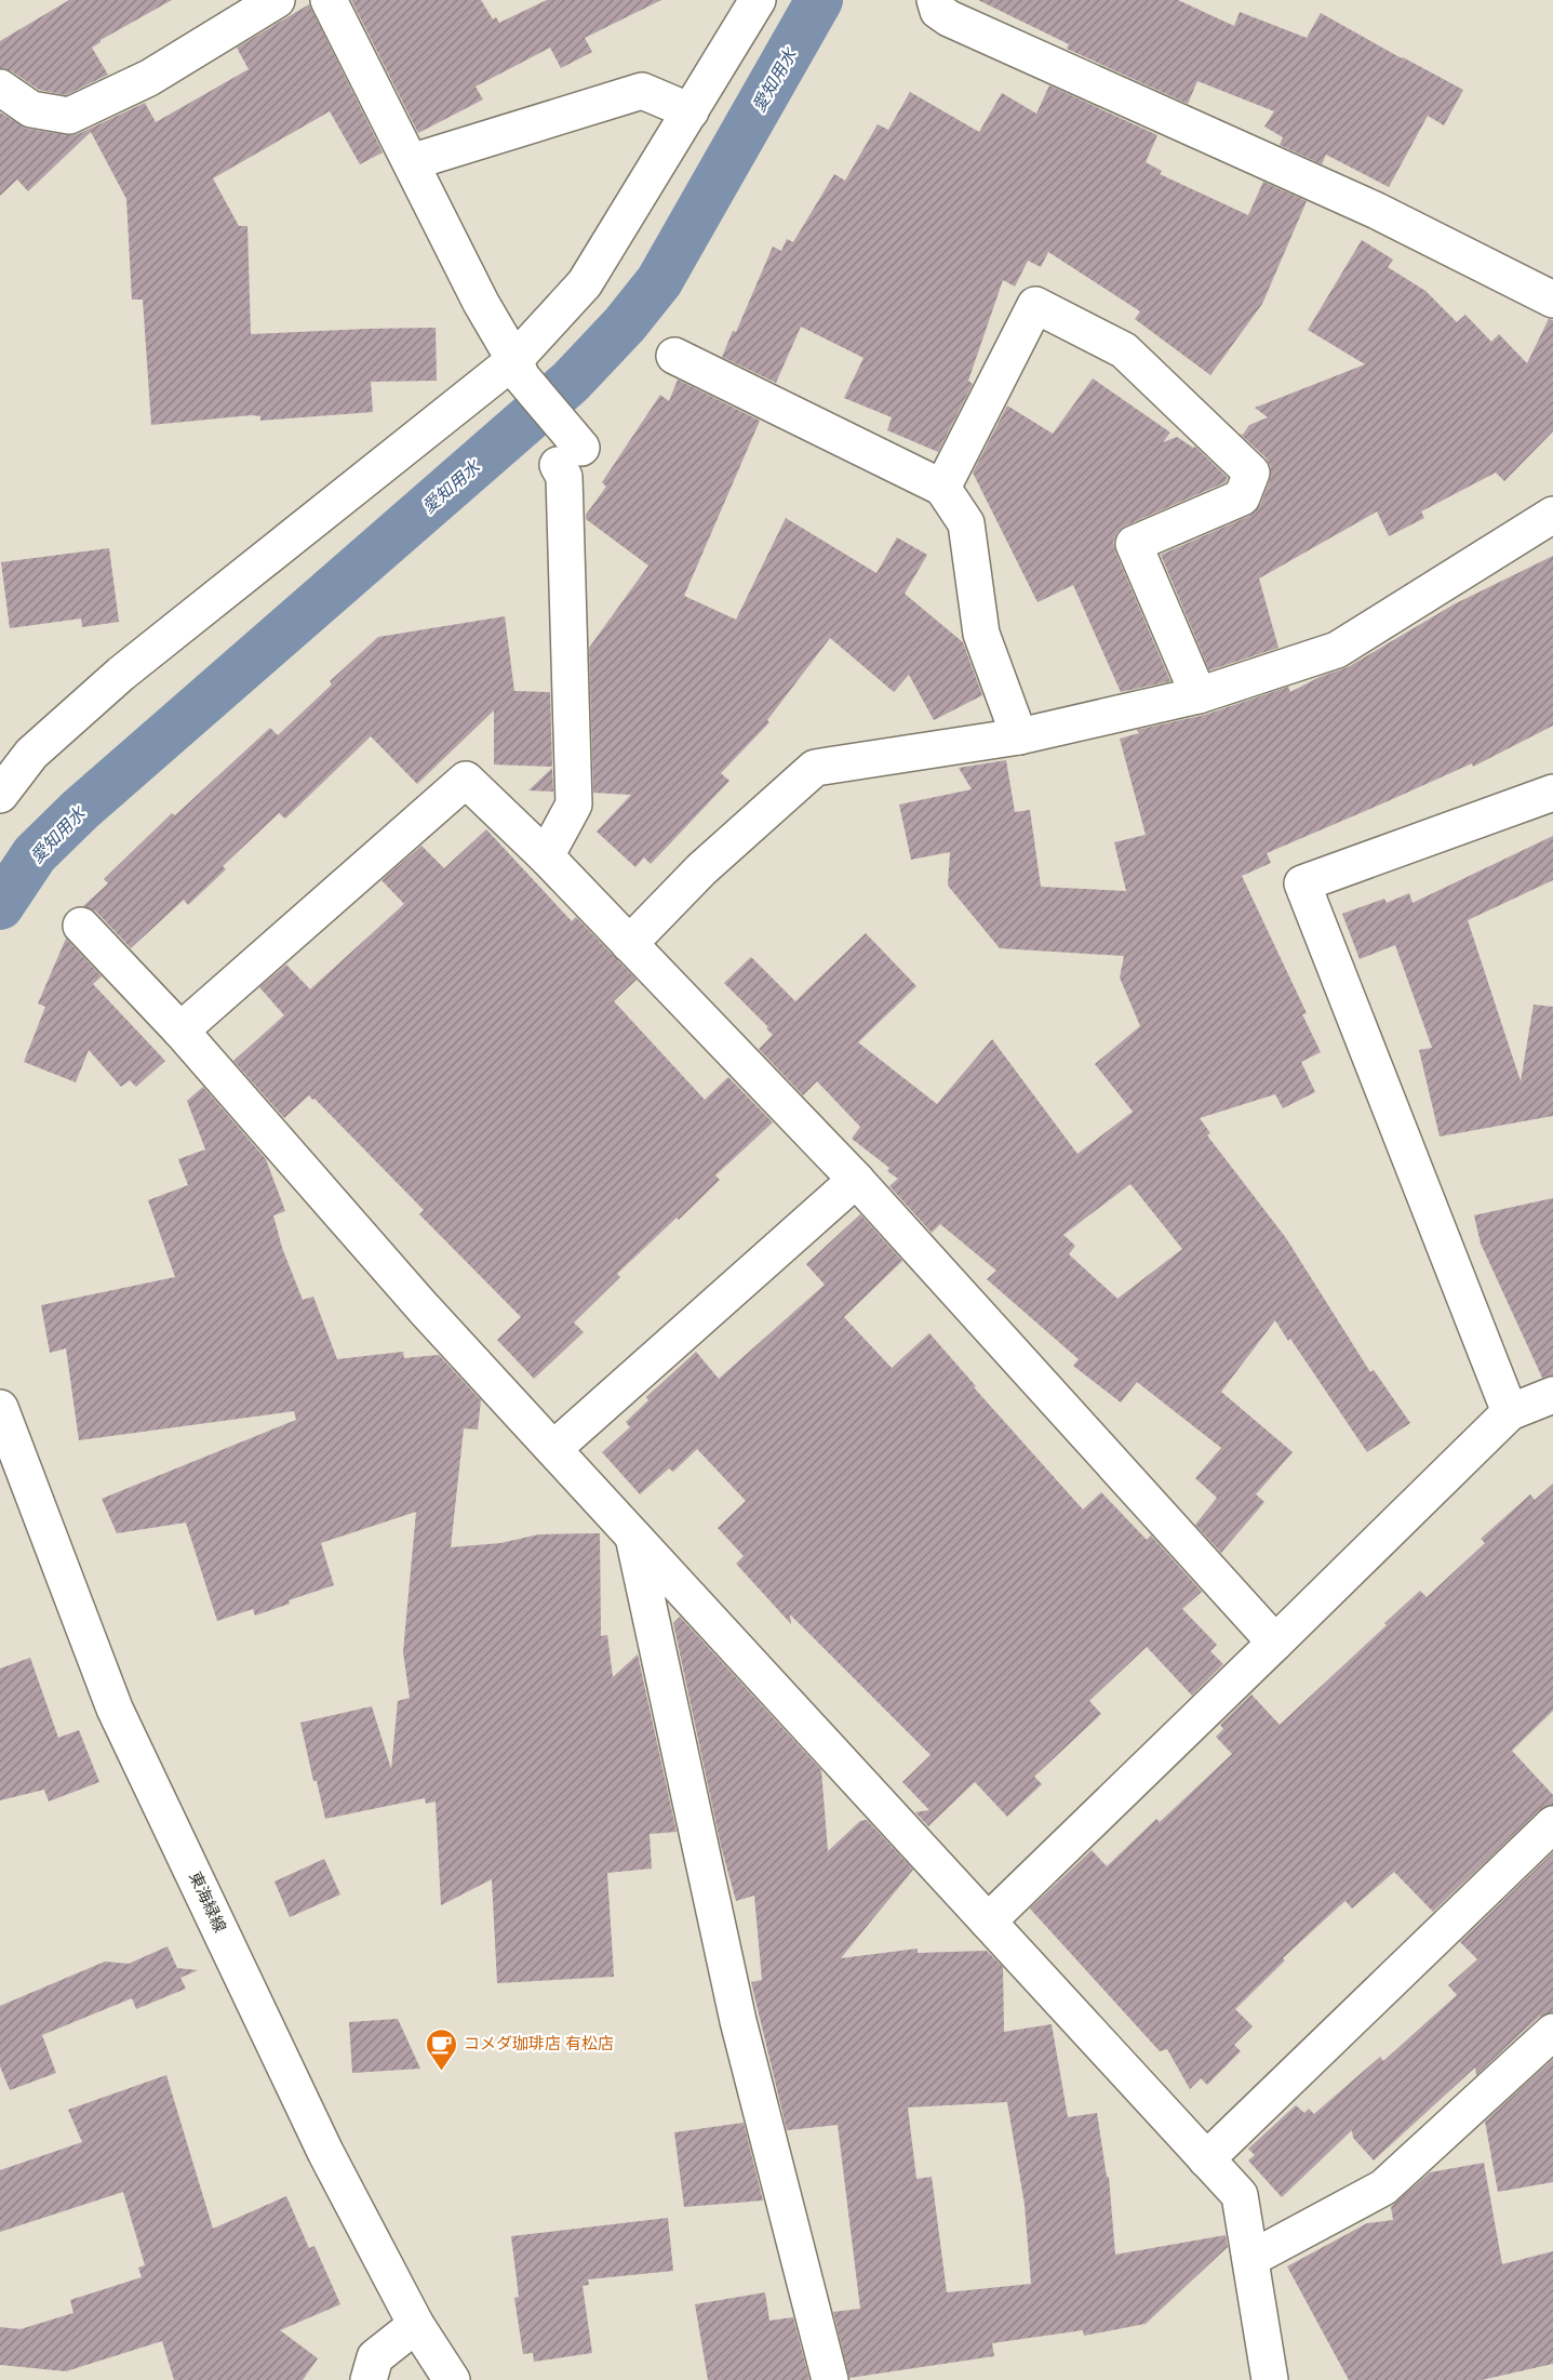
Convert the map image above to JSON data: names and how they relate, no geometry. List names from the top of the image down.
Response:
{
  "streets": {
    "street": ["東海緑線"]
  },
  "water": ["愛知用水"],
  "places": {
    "cafe": ["コメダ珈琲店 有松店"]
  }
}
